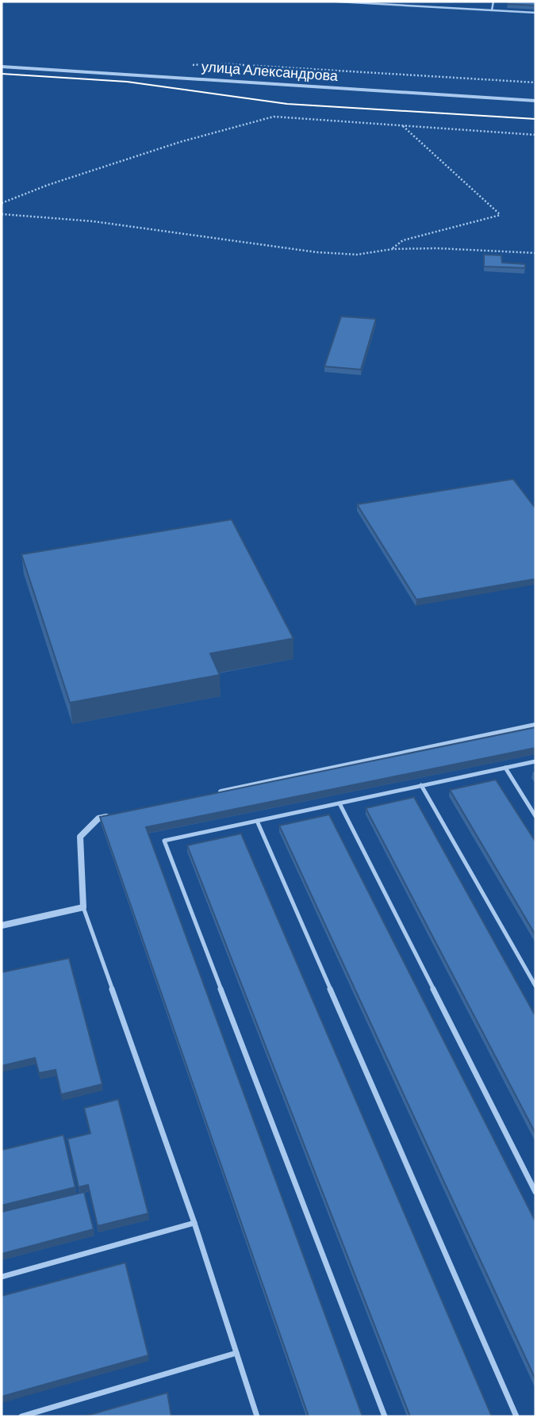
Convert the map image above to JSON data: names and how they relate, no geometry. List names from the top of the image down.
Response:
{
  "streets": {
    "street": ["улица Александрова"]
  }
}
